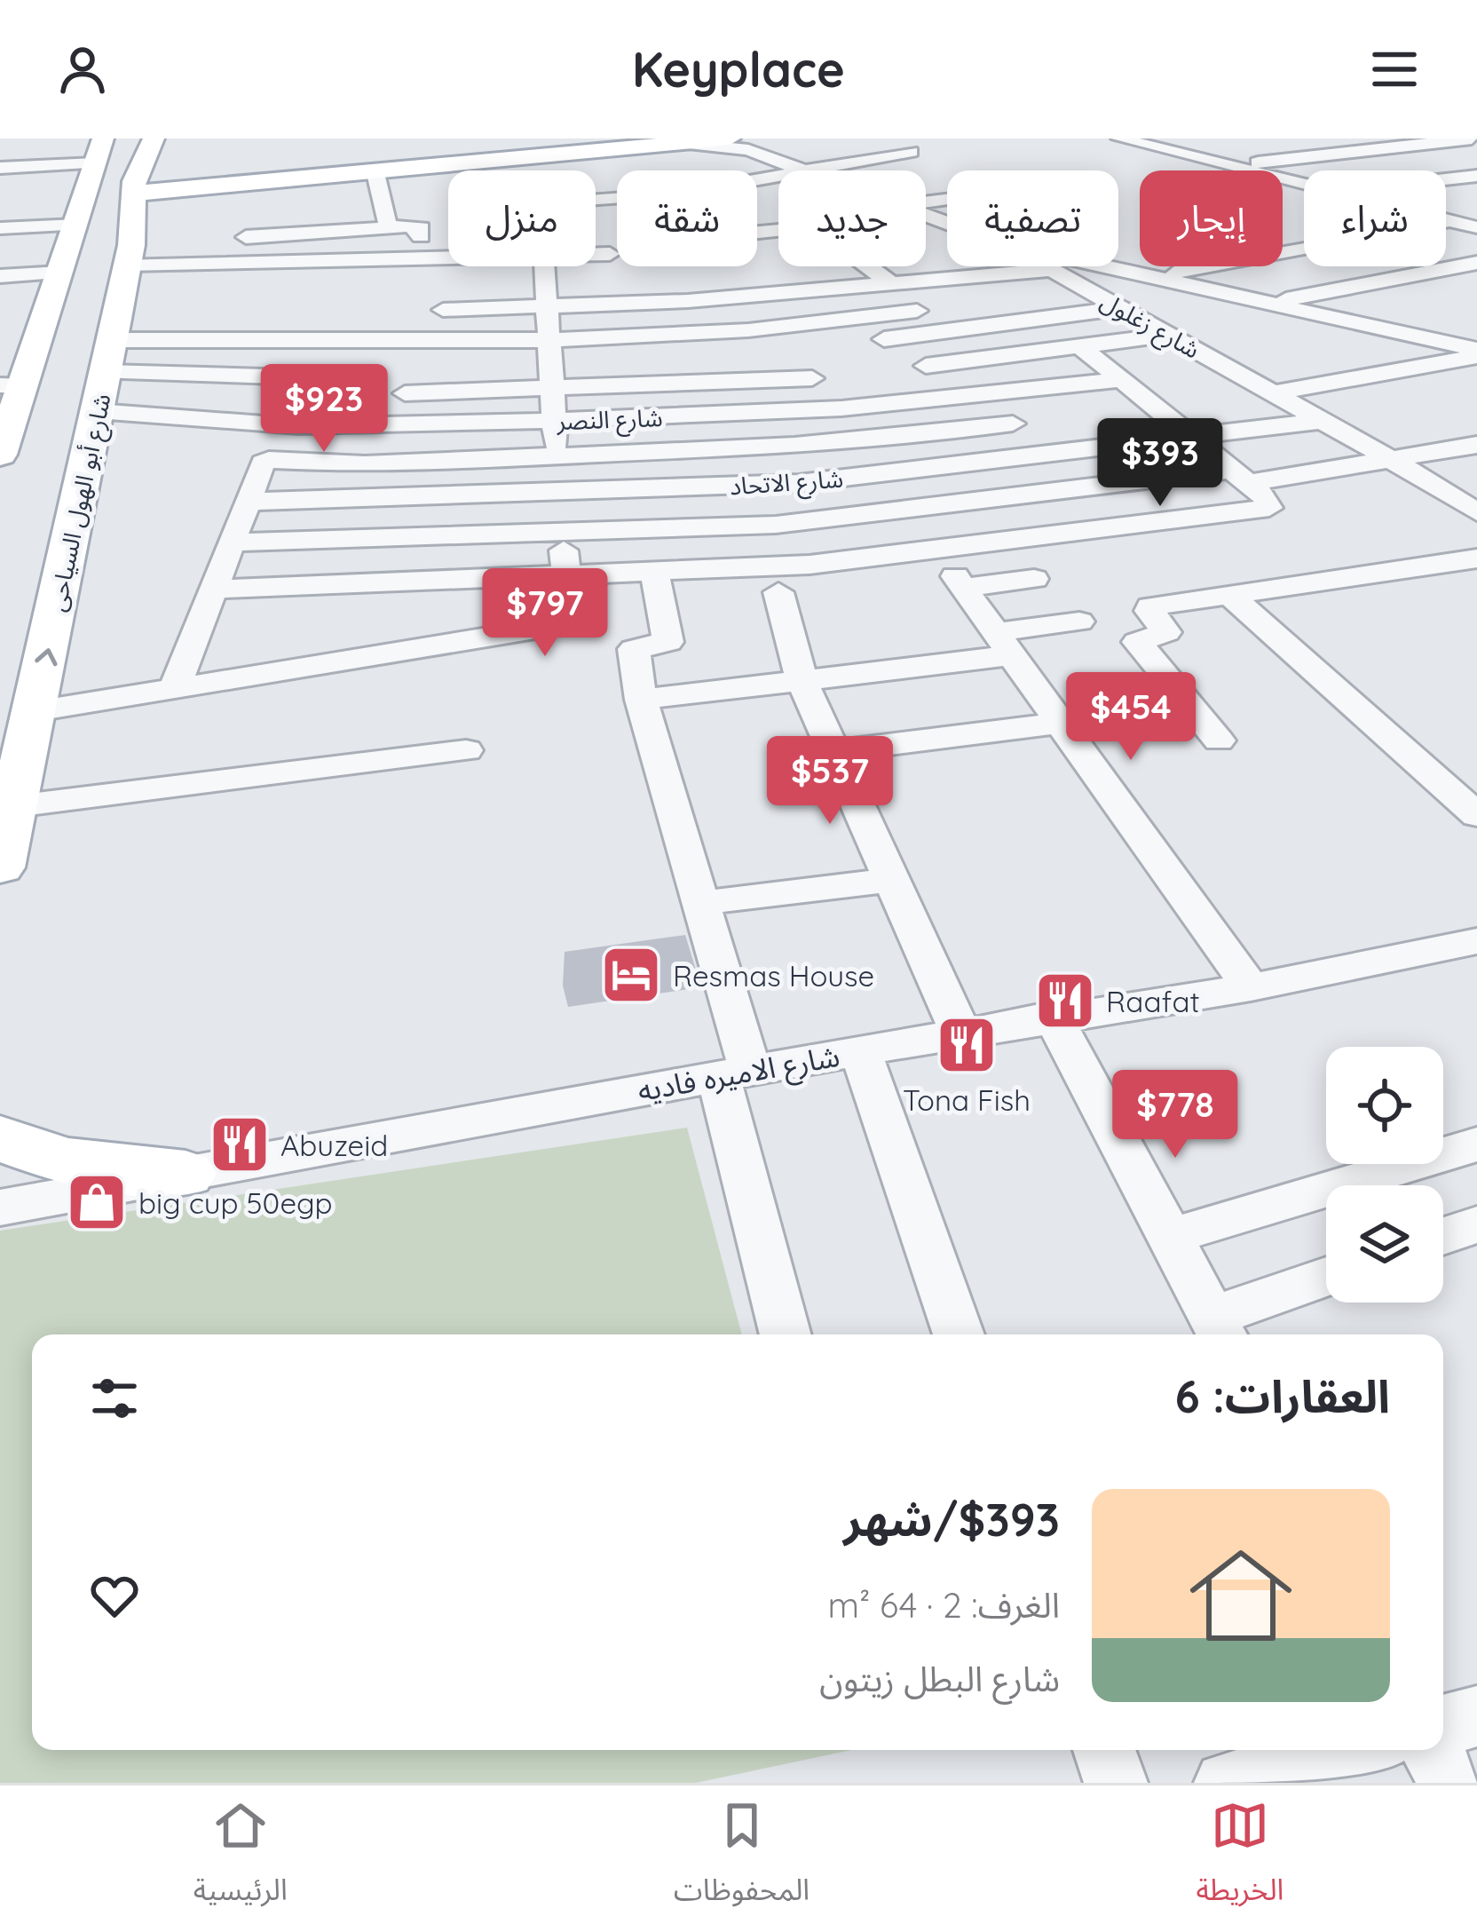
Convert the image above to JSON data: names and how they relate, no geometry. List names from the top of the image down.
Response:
{
  "streets": {
    "main road": ["شارع أبو الهول السياحى"],
    "street": [
      "شارع زغلول",
      "شارع النصر",
      "شارع الاتحاد",
      "شارع الاميره فاديه"
    ]
  },
  "crossings": [
    ["شارع زغلول", "شارع الاتحاد"],
    ["شارع النصر", "شارع أبو الهول السياحى"]
  ],
  "one_way": ["شارع أبو الهول السياحى"],
  "places": {
    "hotel": ["Resmas House"],
    "restaurant": ["Raafat", "Tona Fish", "Abuzeid"],
    "shop": ["big cup 50egp"]
  },
  "page": {
    "header": "Keyplace",
    "chip": [
      "شراء",
      "إيجار",
      "تصفية",
      "جديد",
      "شقة",
      "منزل"
    ],
    "price": [
      "$923",
      "$393",
      "$797",
      "$454",
      "$537",
      "$778"
    ],
    "heading": "العقارات: 6",
    "list": [
      {
        "name": "$393/شهر",
        "note": "الغرف: 2 · 64 m² · شارع البطل زيتون"
      }
    ],
    "tabs": ["الخريطة", "المحفوظات", "الرئيسية"]
  }
}
